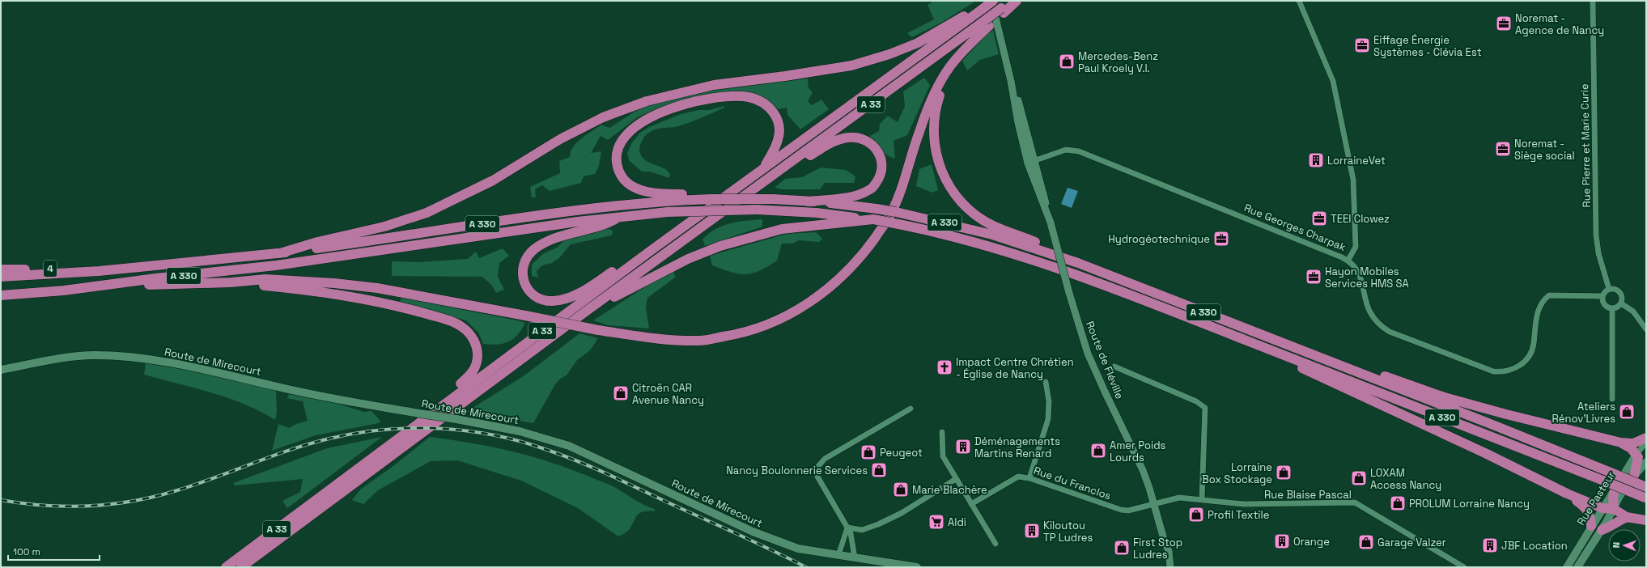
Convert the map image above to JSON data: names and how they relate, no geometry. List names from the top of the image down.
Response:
{
  "streets": {
    "highway": ["A 33", "A 330", "4"],
    "main road": ["Route de Mirecourt", "Rue Pasteur"],
    "street": [
      "Rue Pierre et Marie Curie",
      "Rue Georges Charpak",
      "Route de Fléville",
      "Rue du Franclos",
      "Rue Blaise Pascal"
    ]
  },
  "crossings": [
    ["A 33", "Route de Fléville"],
    ["Rue Pierre et Marie Curie", "Rue Georges Charpak"],
    ["A 330", "4"],
    ["Rue Georges Charpak", "Route de Fléville"],
    ["Route de Fléville", "Rue du Franclos"],
    ["Route de Fléville", "Rue Blaise Pascal"],
    ["Rue du Franclos", "Rue Blaise Pascal"]
  ],
  "places": {
    "office": [
      "Noremat - Agence de Nancy",
      "Eiffage Énergie Systèmes - Clévia Est",
      "Noremat - Siège social",
      "TEEI Clowez",
      "Hydrogéotechnique",
      "Hayon Mobiles Services HMS SA"
    ],
    "shop": [
      "Mercedes-Benz Paul Kroely V.I.",
      "Citroën CAR Avenue Nancy",
      "Ateliers Rénov'Livres",
      "Amer Poids Lourds",
      "Peugeot",
      "Nancy Boulonnerie Services",
      "Lorraine Box Stockage",
      "LOXAM Access Nancy",
      "Marie Blachère",
      "PROLUM Lorraine Nancy",
      "Profil Textile",
      "Garage Valzer",
      "First Stop Ludres"
    ],
    "building": [
      "LorraineVet",
      "Déménagements Martins Renard",
      "Kiloutou TP Ludres",
      "Orange",
      "JBF Location"
    ],
    "church": ["Impact Centre Chrétien - Église de Nancy"],
    "supermarket": ["Aldi"]
  },
  "scale_bar": "100 m",
  "north": "left"
}
